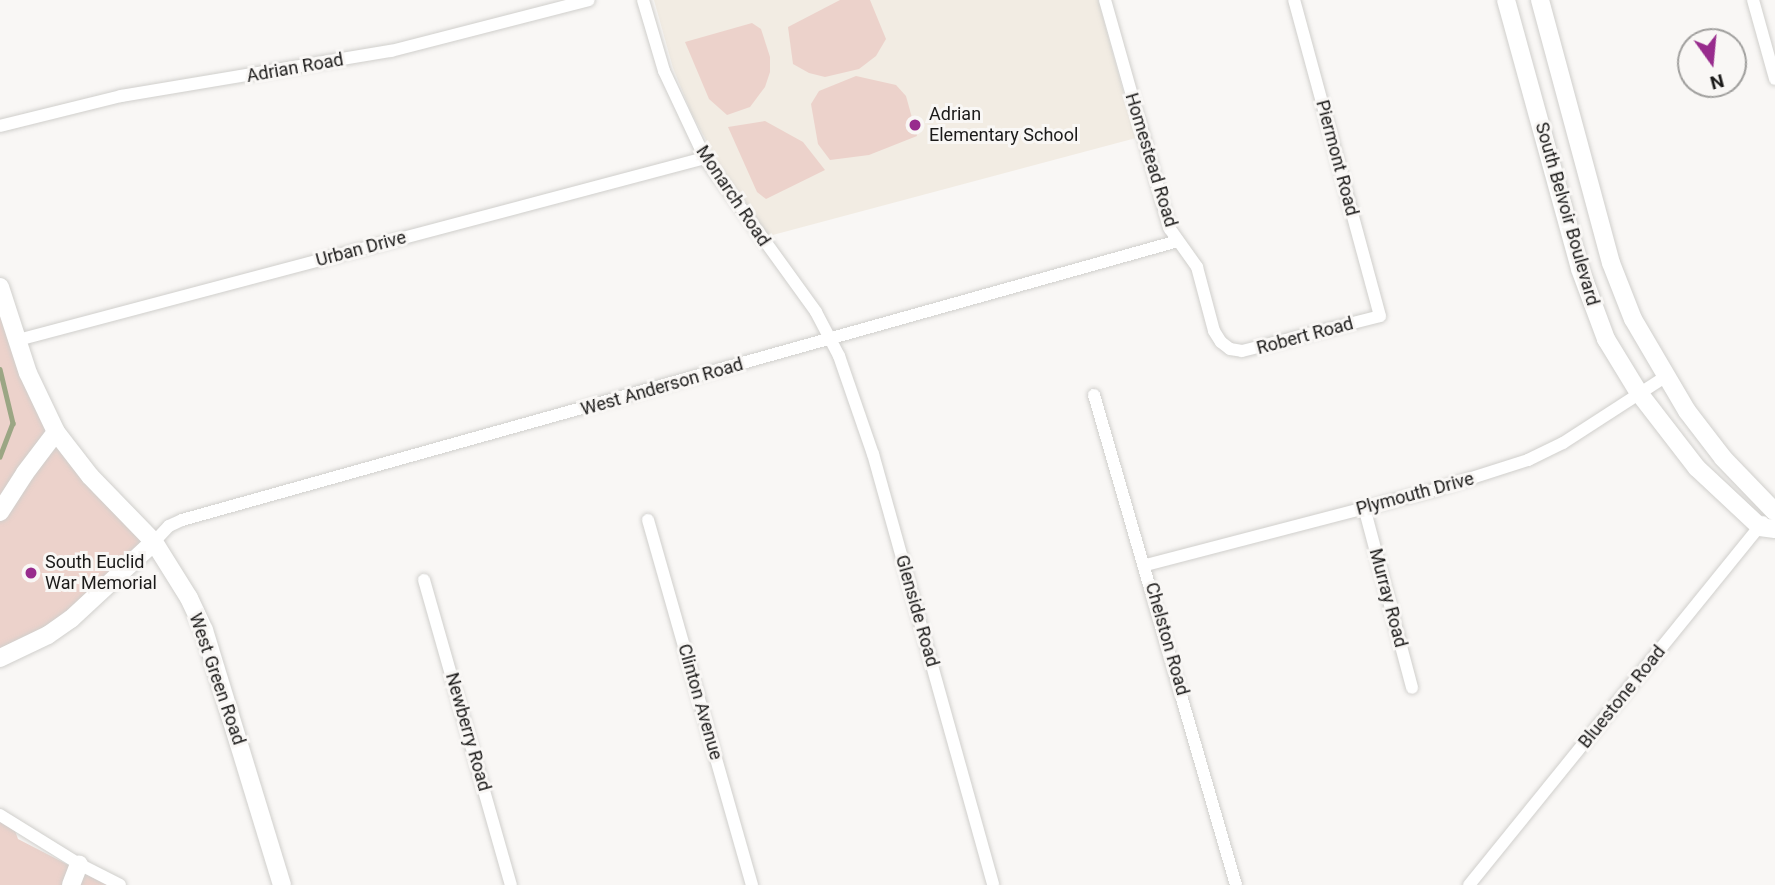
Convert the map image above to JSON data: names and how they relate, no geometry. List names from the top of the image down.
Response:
{
  "streets": {
    "street": [
      "Adrian Road",
      "Piermont Road",
      "Homestead Road",
      "Monarch Road",
      "South Belvoir Boulevard",
      "Urban Drive",
      "Robert Road",
      "West Anderson Road",
      "Plymouth Drive",
      "Murray Road",
      "Glenside Road",
      "Chelston Road",
      "West Green Road",
      "Bluestone Road",
      "Clinton Avenue",
      "Newberry Road"
    ]
  },
  "crossings": [
    ["Piermont Road", "Robert Road"],
    ["Homestead Road", "Robert Road"],
    ["Homestead Road", "West Anderson Road"],
    ["Monarch Road", "Urban Drive"],
    ["Monarch Road", "West Anderson Road"],
    ["Monarch Road", "Glenside Road"],
    ["South Belvoir Boulevard", "Plymouth Drive"],
    ["South Belvoir Boulevard", "Bluestone Road"],
    ["Urban Drive", "West Green Road"],
    ["West Anderson Road", "Glenside Road"],
    ["West Anderson Road", "West Green Road"],
    ["Plymouth Drive", "Murray Road"],
    ["Plymouth Drive", "Chelston Road"]
  ],
  "places": ["Adrian Elementary School", "South Euclid War Memorial"],
  "north": "bottom"
}
